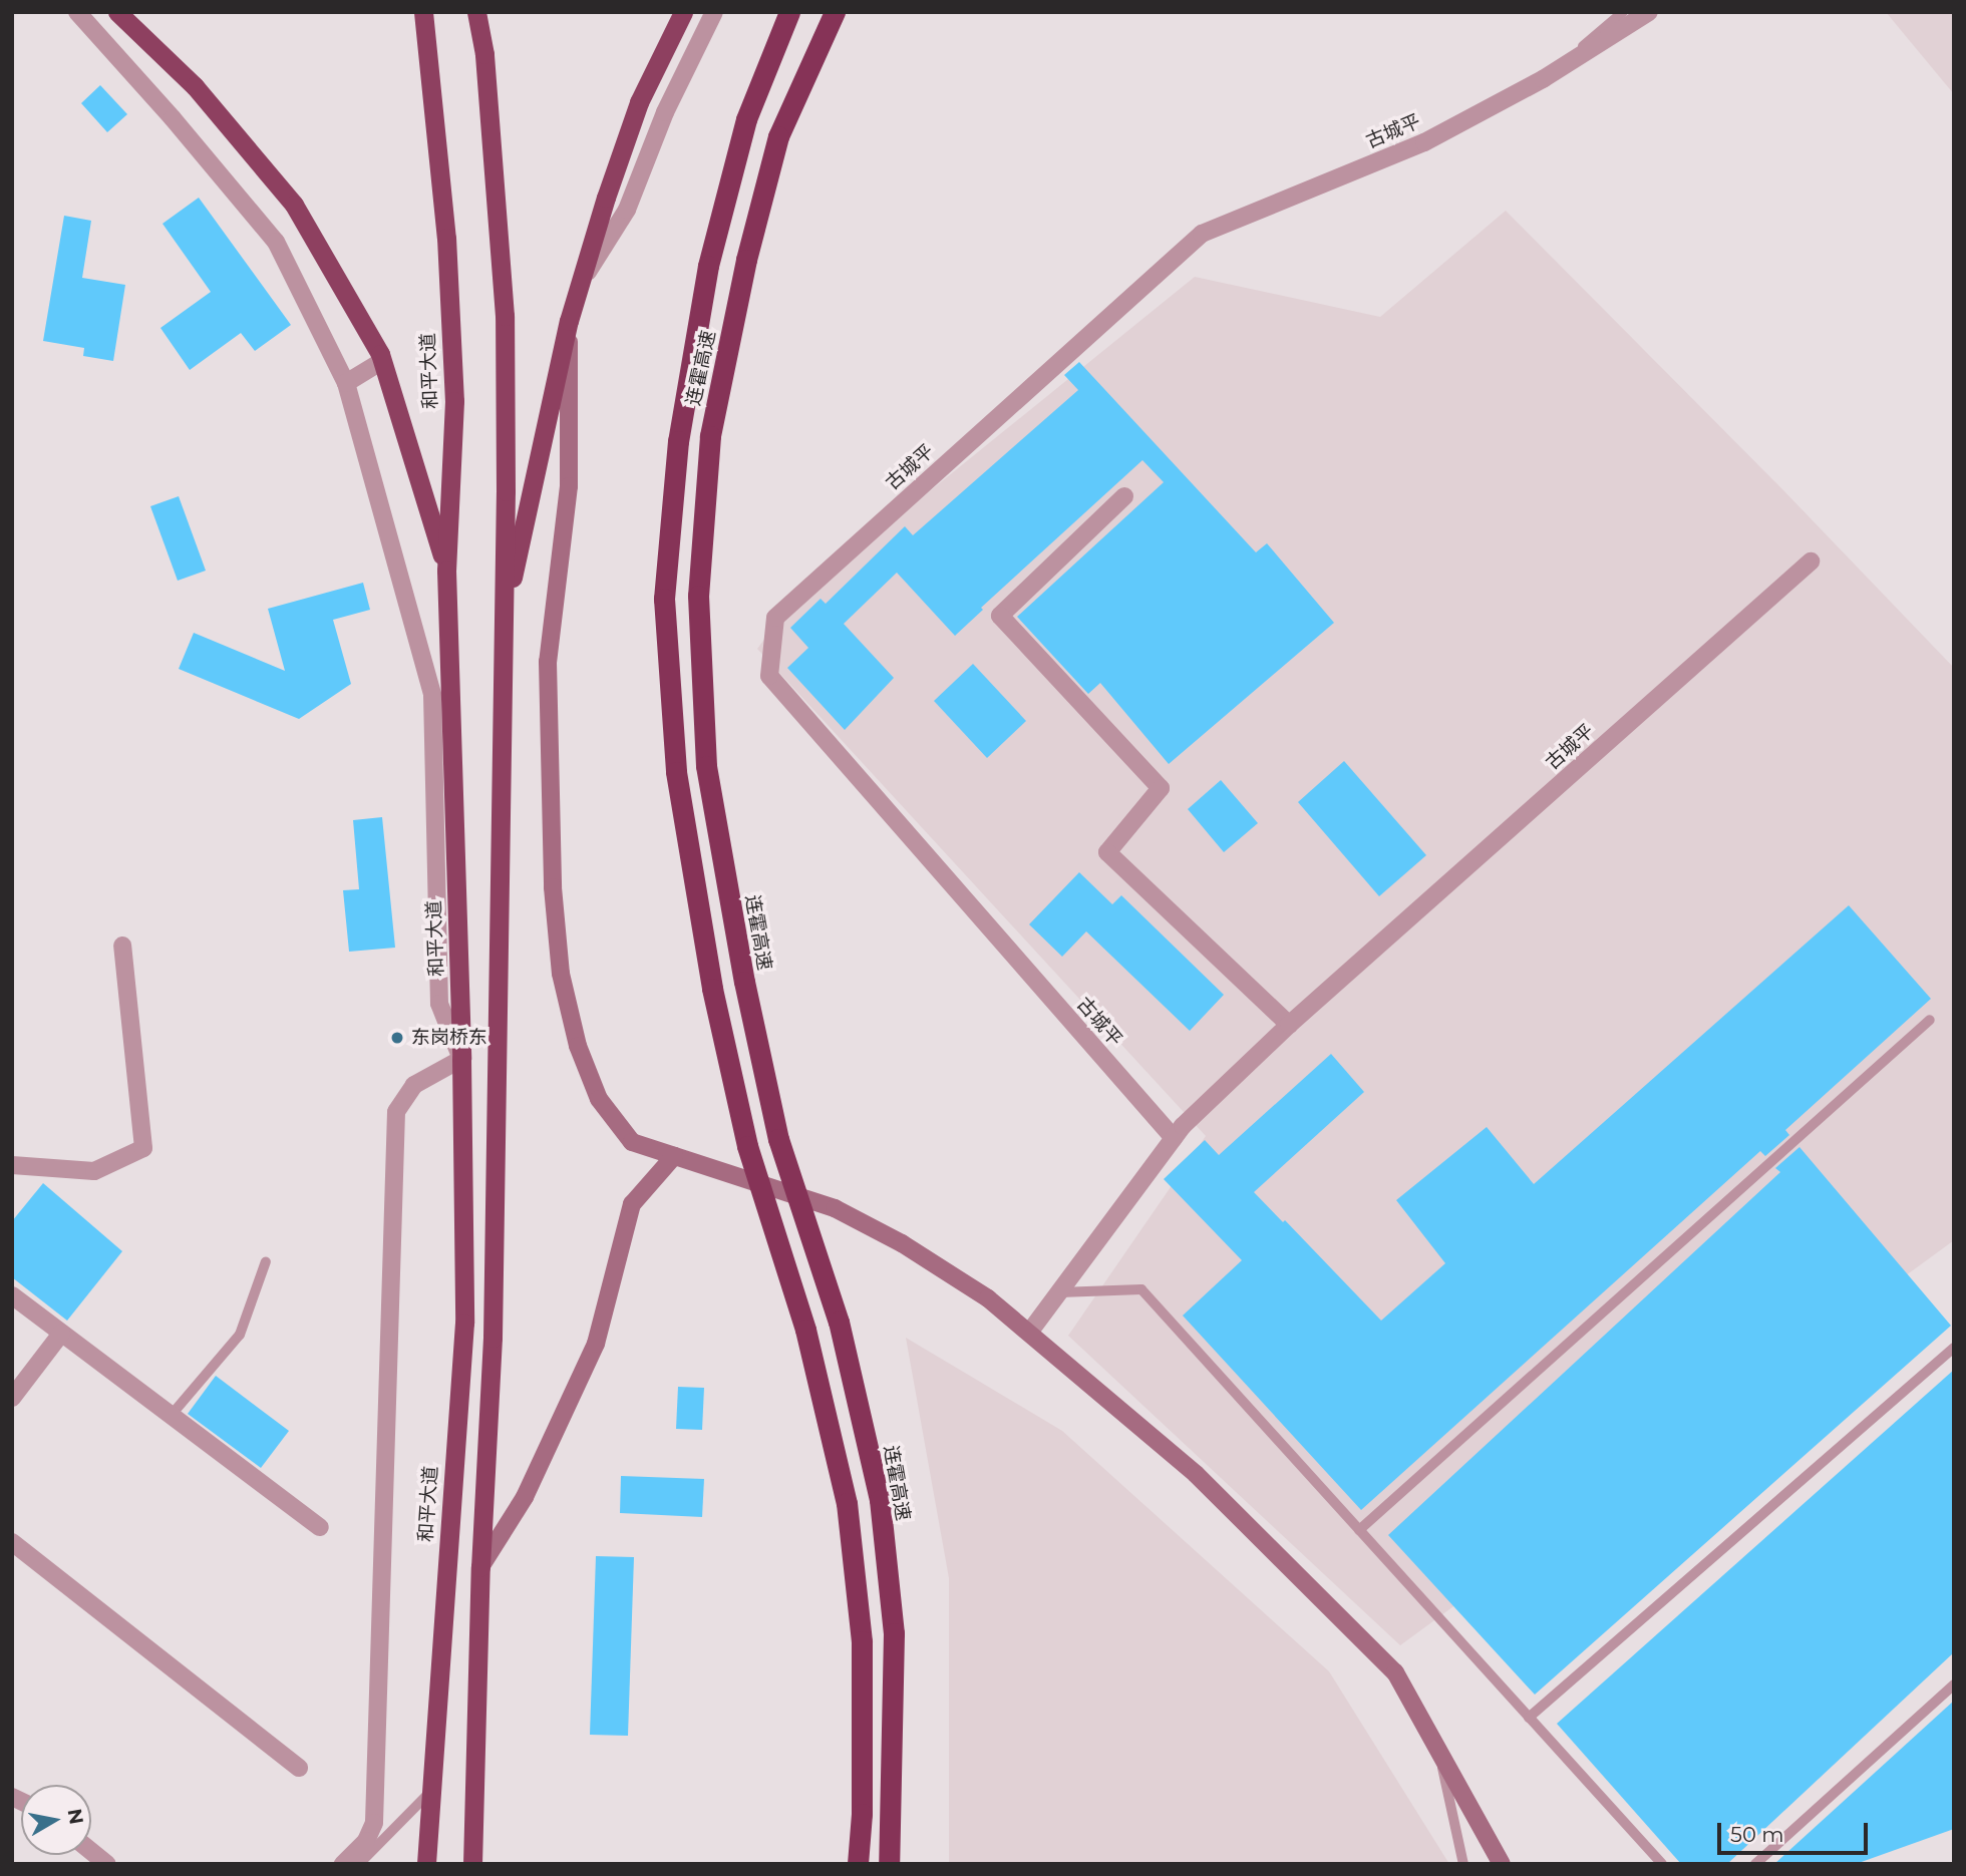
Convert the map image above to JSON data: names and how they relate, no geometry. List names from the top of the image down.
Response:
{
  "streets": {
    "highway": ["连霍高速", "和平大道"],
    "street": ["古城平"]
  },
  "places": ["东岗桥东"],
  "scale_bar": "50 m",
  "north": "right"
}
